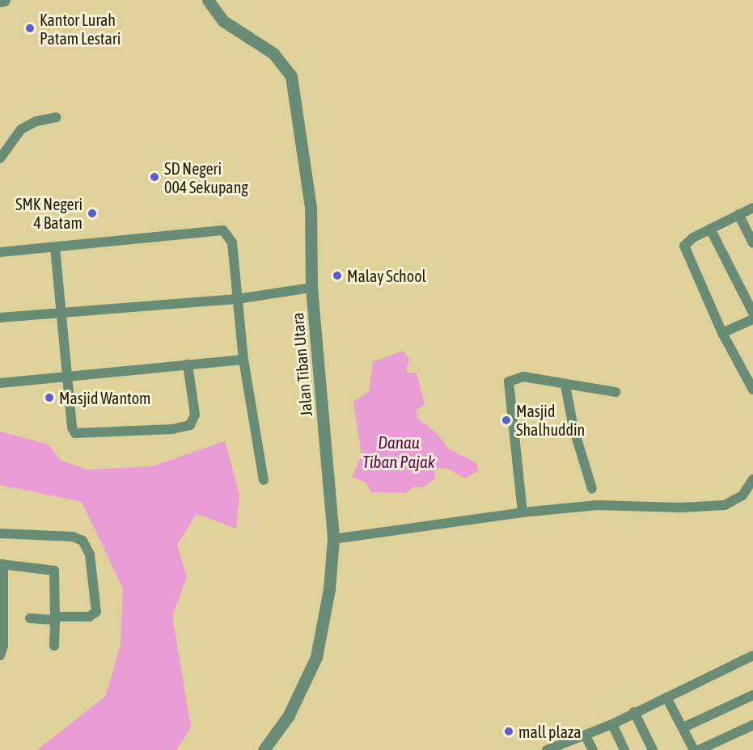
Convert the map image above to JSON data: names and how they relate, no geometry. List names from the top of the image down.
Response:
{
  "streets": {
    "street": ["Jalan Tiban Utara"]
  },
  "water": ["Danau Tiban Pajak"],
  "places": [
    "Kantor Lurah Patam Lestari",
    "SD Negeri 004 Sekupang",
    "SMK Negeri 4 Batam",
    "Malay School",
    "Masjid Wantom",
    "Masjid Shalhuddin",
    "mall plaza"
  ]
}
